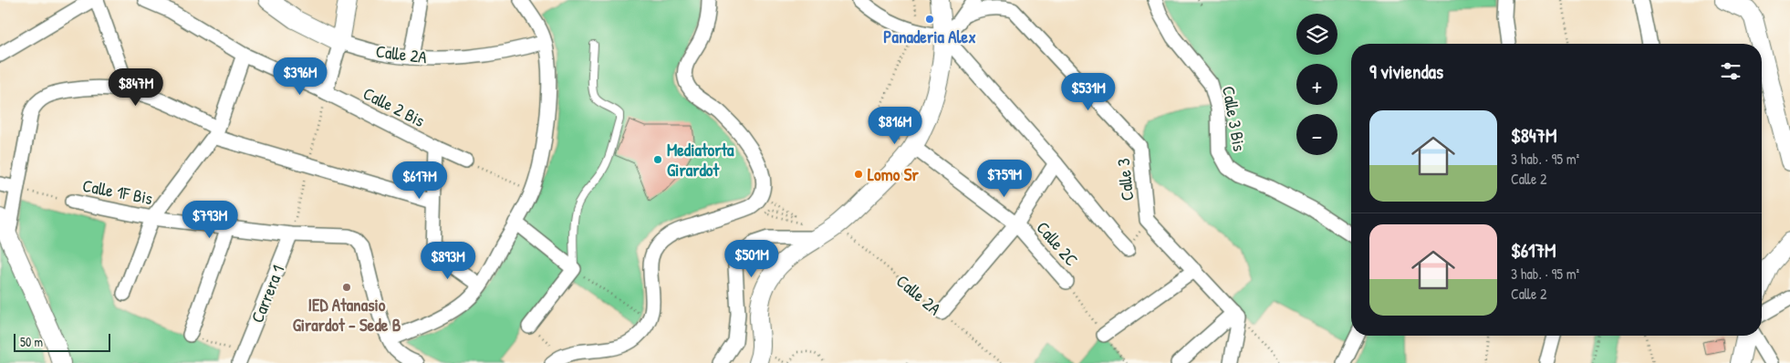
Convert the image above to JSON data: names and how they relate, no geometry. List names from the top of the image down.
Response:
{
  "streets": {
    "street": [
      "Calle 2A",
      "Calle 2 Bis",
      "Calle 3 Bis",
      "Calle 3",
      "Calle 1F Bis",
      "Calle 2C",
      "Carrera 1"
    ]
  },
  "crossings": [
    ["Calle 1F Bis", "Carrera 1"]
  ],
  "places": [
    "Panaderia Alex",
    "Mediatorta Girardot",
    "Lomo Sr",
    "IED Atanasio Girardot - Sede B"
  ],
  "scale_bar": "50 m",
  "page": {
    "map_buttons": ["+", "−"],
    "heading": "9 viviendas",
    "price": [
      "$396M",
      "$847M",
      "$531M",
      "$816M",
      "$759M",
      "$617M",
      "$793M",
      "$501M",
      "$893M"
    ],
    "list": [
      {
        "name": "$847M",
        "note": "3 hab. · 95 m² · Calle 2"
      },
      {
        "name": "$617M",
        "note": "3 hab. · 95 m² · Calle 2"
      }
    ],
    "scale": "50 m"
  }
}
